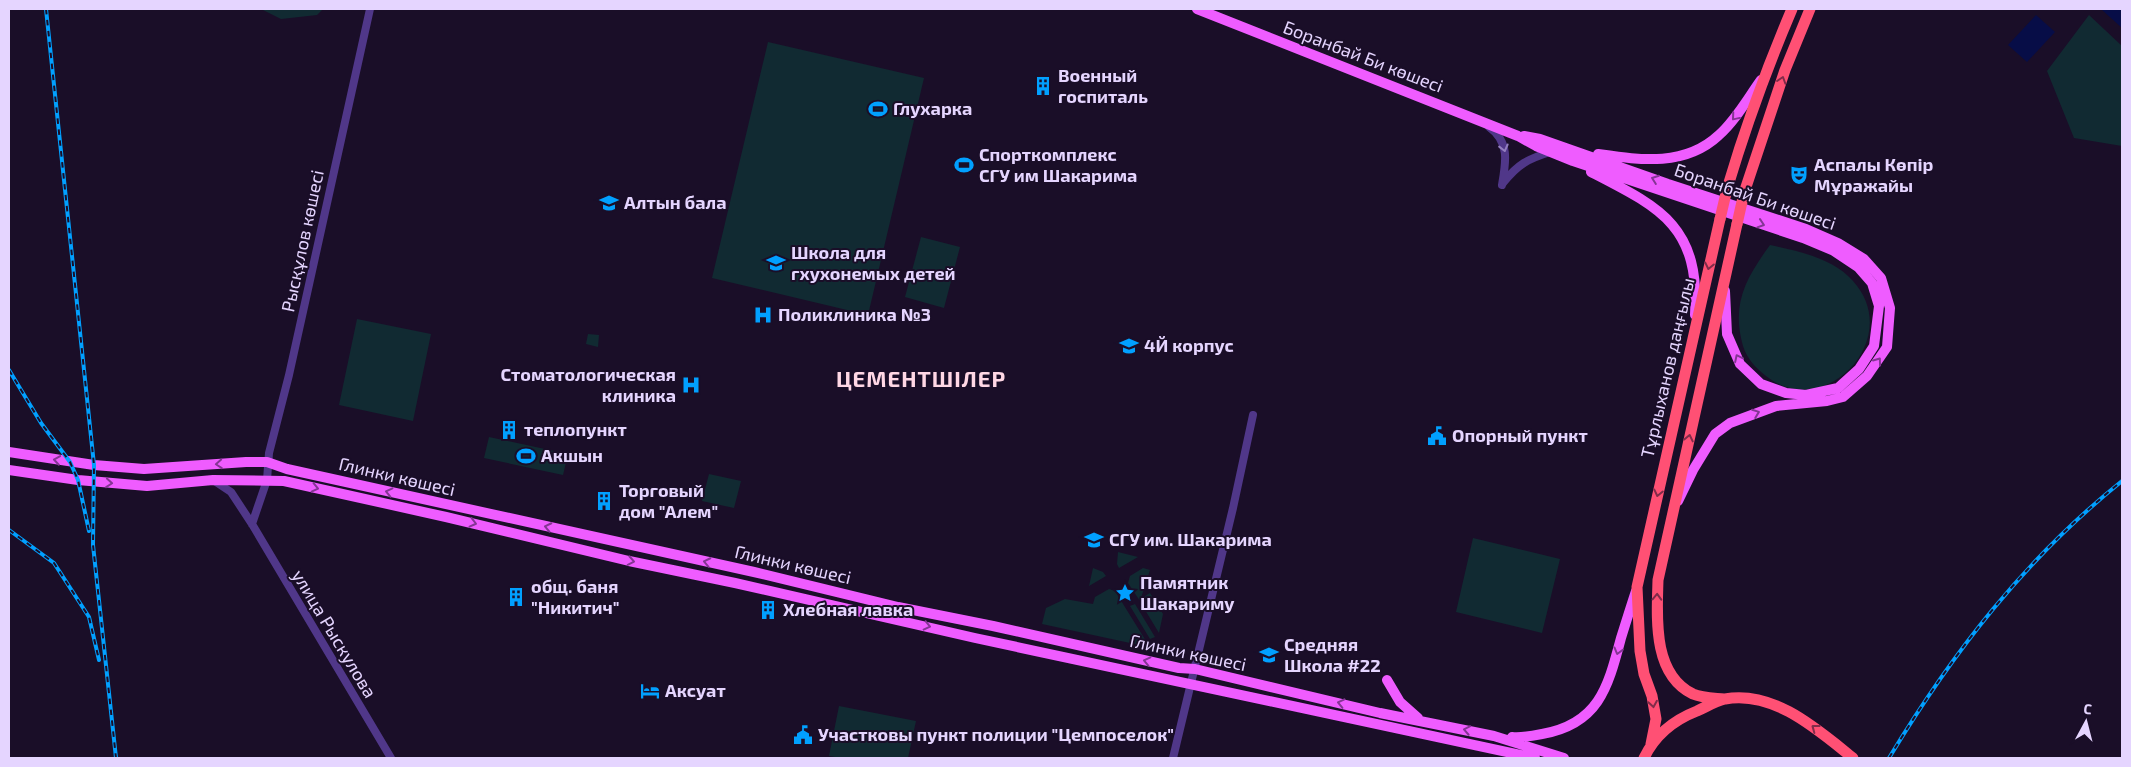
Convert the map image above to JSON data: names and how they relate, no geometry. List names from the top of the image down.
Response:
{
  "streets": {
    "highway": ["Тұрлыханов даңғылы"],
    "main road": ["Боранбай Би көшесі", "Глинки көшесі"],
    "street": ["Рысқұлов көшесі", "улица Рыскулова"]
  },
  "crossings": [
    ["Рысқұлов көшесі", "Глинки көшесі"],
    ["Глинки көшесі", "улица Рыскулова"]
  ],
  "districts": ["ЦЕМЕНТШІЛЕР"],
  "places": {
    "building": [
      "Военный госпиталь",
      "теплопункт",
      "Торговый дом \"Алем\"",
      "общ. баня \"Никитич\"",
      "Хлебная лавка"
    ],
    "sports": ["Глухарка", "Спорткомплекс СГУ им Шакарима", "Акшын"],
    "theatre": ["Аспалы Көпір Мұражайы"],
    "school or university": [
      "Алтын бала",
      "Школа для гхухонемых детей",
      "4Й корпус",
      "СГУ им. Шакарима",
      "Средняя Школа #22"
    ],
    "hospital": ["Поликлиника №3", "Стоматологическая клиника"],
    "public building": ["Опорный пункт", "Участковы пункт полиции \"Цемпоселок\""],
    "place": ["Памятник Шакариму"],
    "hotel": ["Аксуат"]
  },
  "north": "top"
}
